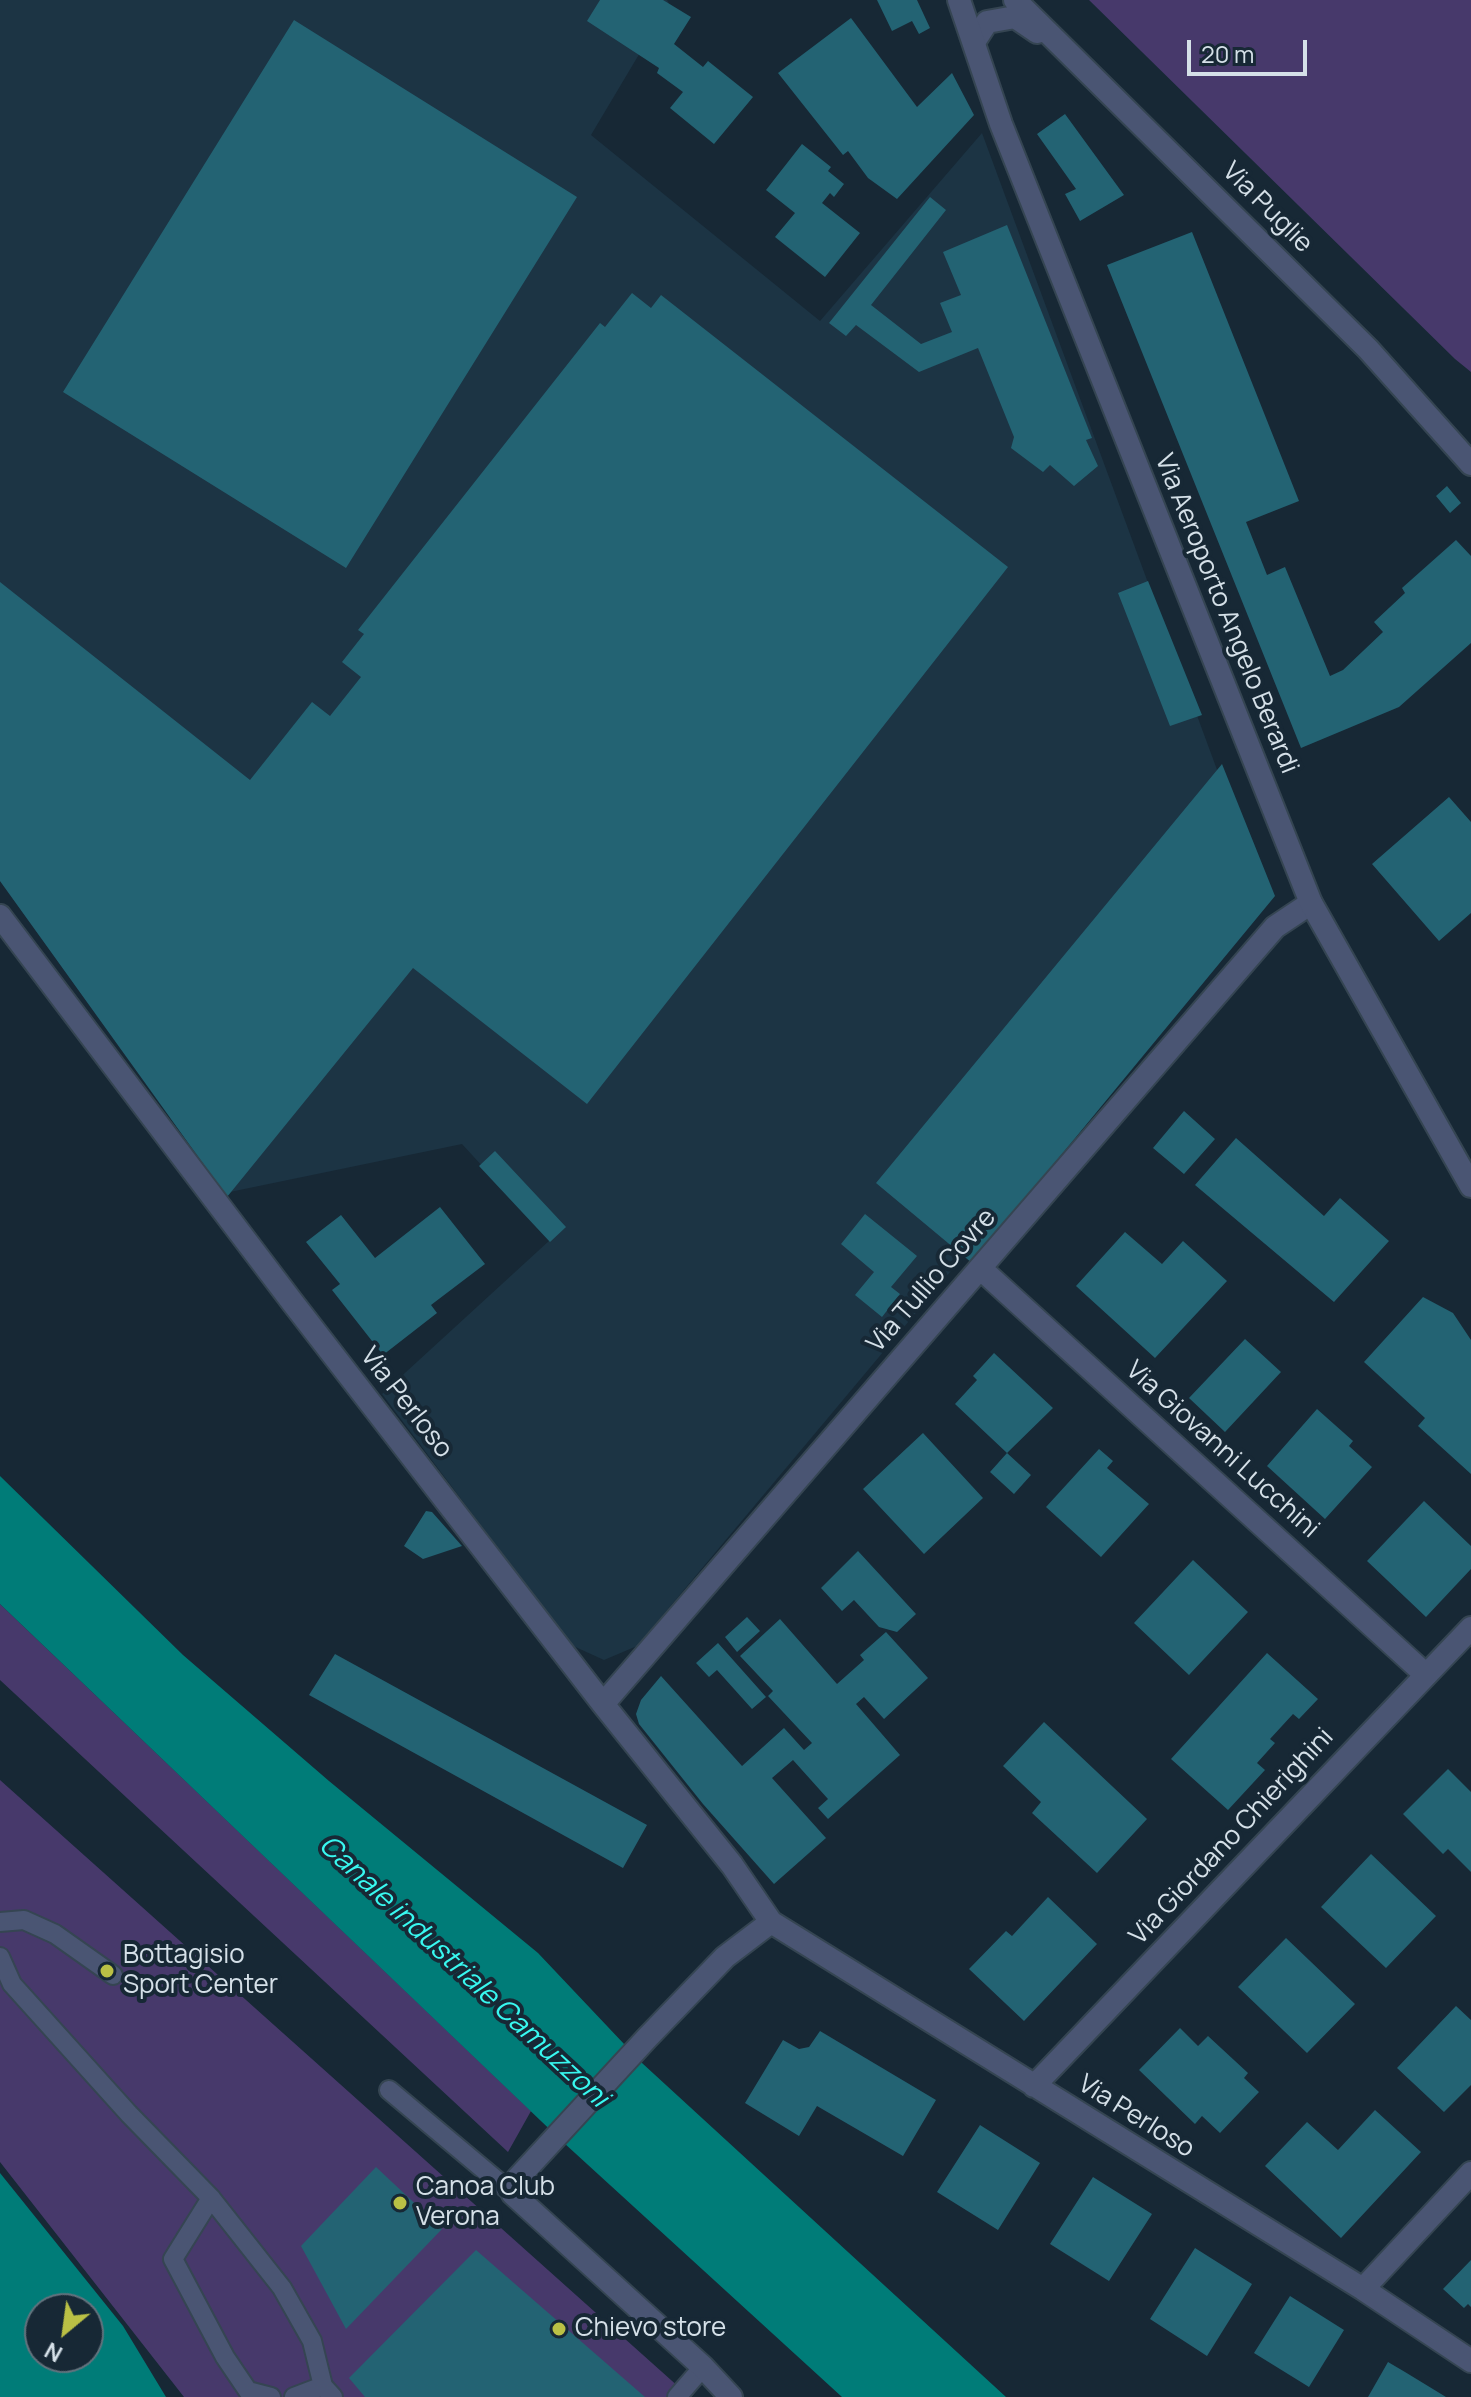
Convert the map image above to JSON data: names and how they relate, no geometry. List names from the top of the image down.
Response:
{
  "streets": {
    "street": [
      "Via Puglie",
      "Via Aeroporto Angelo Berardi",
      "Via Tullio Covre",
      "Via Perloso",
      "Via Giovanni Lucchini",
      "Via Giordano Chierighini"
    ]
  },
  "crossings": [
    ["Via Aeroporto Angelo Berardi", "Via Tullio Covre"],
    ["Via Tullio Covre", "Via Perloso"],
    ["Via Tullio Covre", "Via Giovanni Lucchini"],
    ["Via Perloso", "Via Giordano Chierighini"],
    ["Via Giovanni Lucchini", "Via Giordano Chierighini"]
  ],
  "water": ["Canale industriale Camuzzoni"],
  "places": ["Bottagisio Sport Center", "Canoa Club Verona", "Chievo store"],
  "scale_bar": "20 m",
  "north": "bottom left"
}
